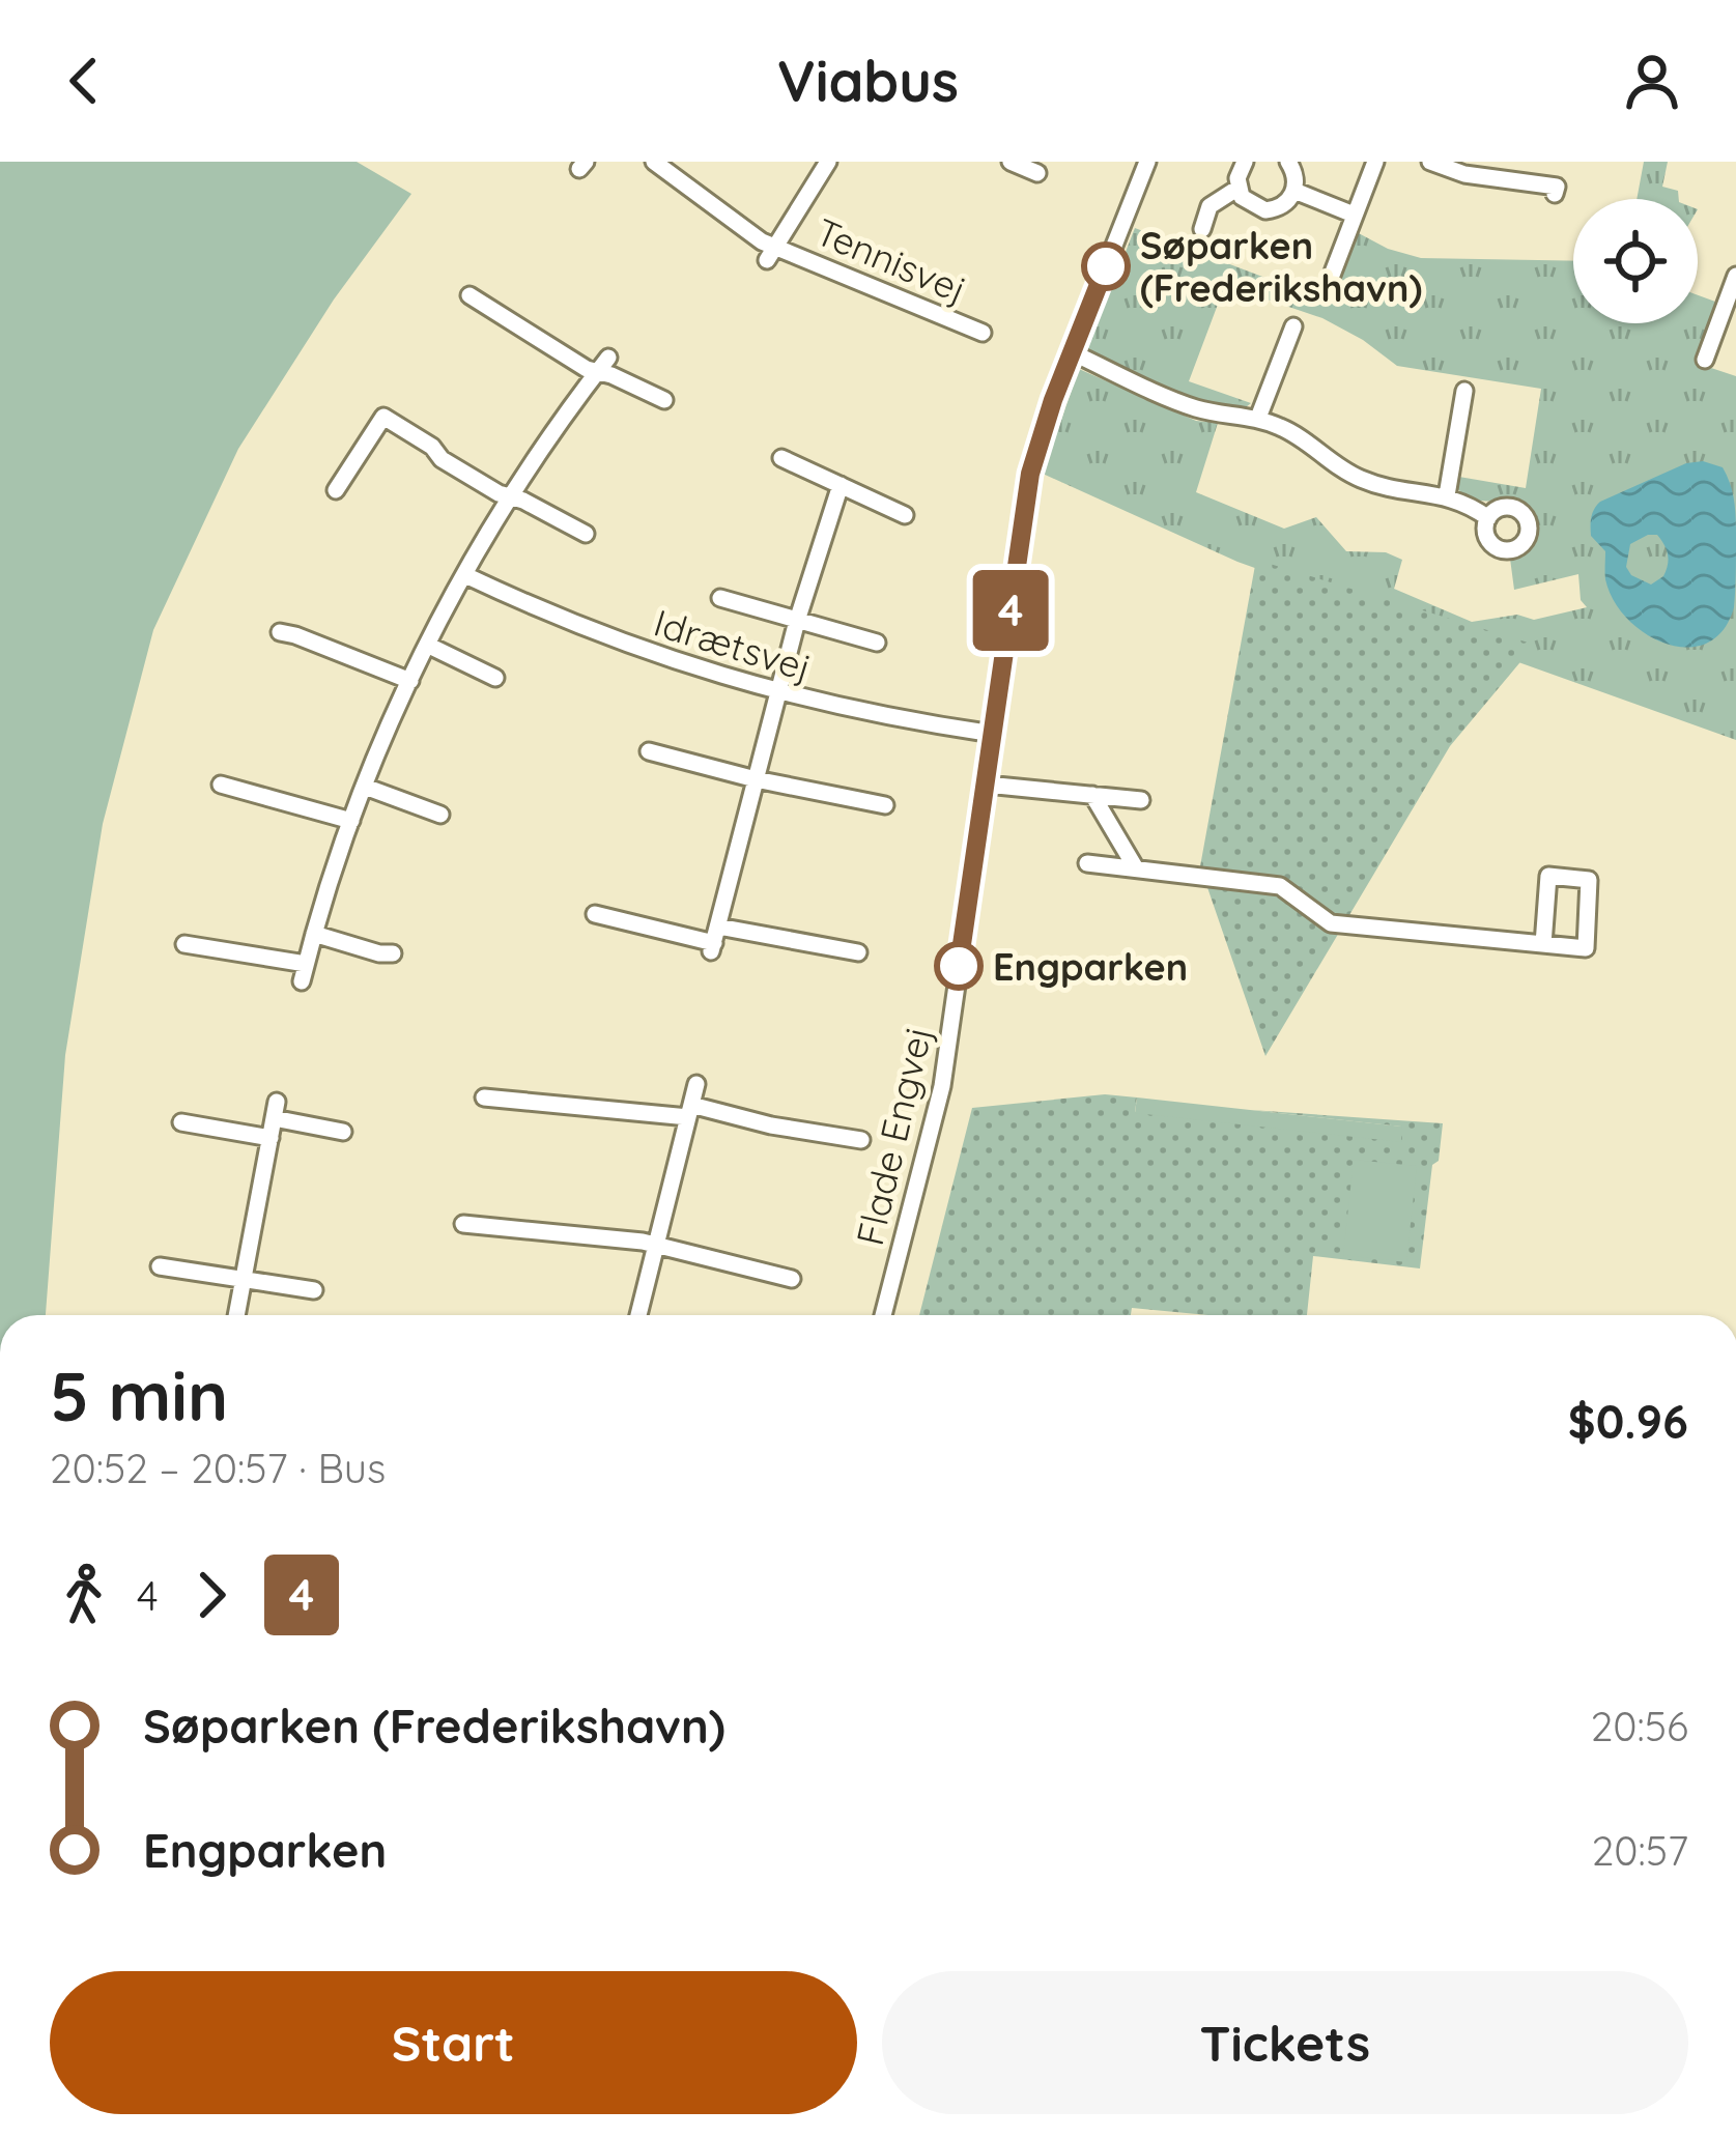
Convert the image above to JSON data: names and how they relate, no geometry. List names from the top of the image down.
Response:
{
  "streets": {
    "street": ["Tennisvej", "Idrætsvej", "Flade Engvej"]
  },
  "crossings": [
    ["Idrætsvej", "Flade Engvej"]
  ],
  "places": ["Søparken (Frederikshavn)", "Engparken"],
  "lines": ["bus line 4"],
  "page": {
    "header": "Viabus",
    "on_map": "4",
    "heading": ["5 min", "20:52 – 20:57 · Bus", "$0.96"],
    "legs": ["4", "4"],
    "list": [
      {
        "name": "Søparken (Frederikshavn)",
        "value": "20:56"
      },
      {
        "name": "Engparken",
        "value": "20:57"
      }
    ],
    "buttons": ["Start", "Tickets"]
  }
}
